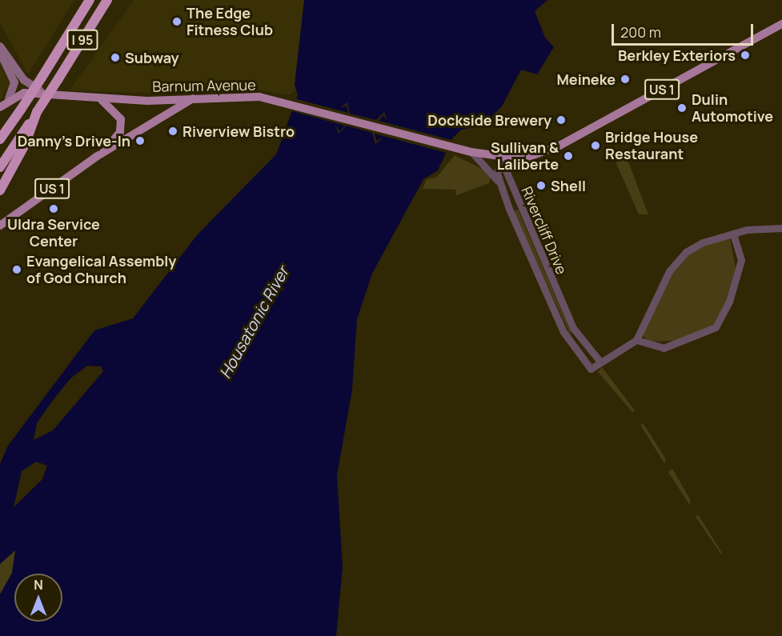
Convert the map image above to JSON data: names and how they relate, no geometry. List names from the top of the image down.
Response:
{
  "streets": {
    "highway": ["I 95"],
    "main road": ["Barnum Avenue", "US 1"],
    "street": ["Rivercliff Drive"]
  },
  "crossings": [
    ["Barnum Avenue", "US 1"],
    ["Barnum Avenue", "Rivercliff Drive"],
    ["US 1", "Rivercliff Drive"]
  ],
  "water": ["Housatonic River"],
  "places": [
    "The Edge Fitness Club",
    "Berkley Exteriors",
    "Subway",
    "Meineke",
    "Dulin Automotive",
    "Dockside Brewery",
    "Riverview Bistro",
    "Danny's Drive-In",
    "Bridge House Restaurant",
    "Sullivan & Laliberte",
    "Shell",
    "Uldra Service Center",
    "Evangelical Assembly of God Church"
  ],
  "scale_bar": "200 m",
  "north": "top"
}
